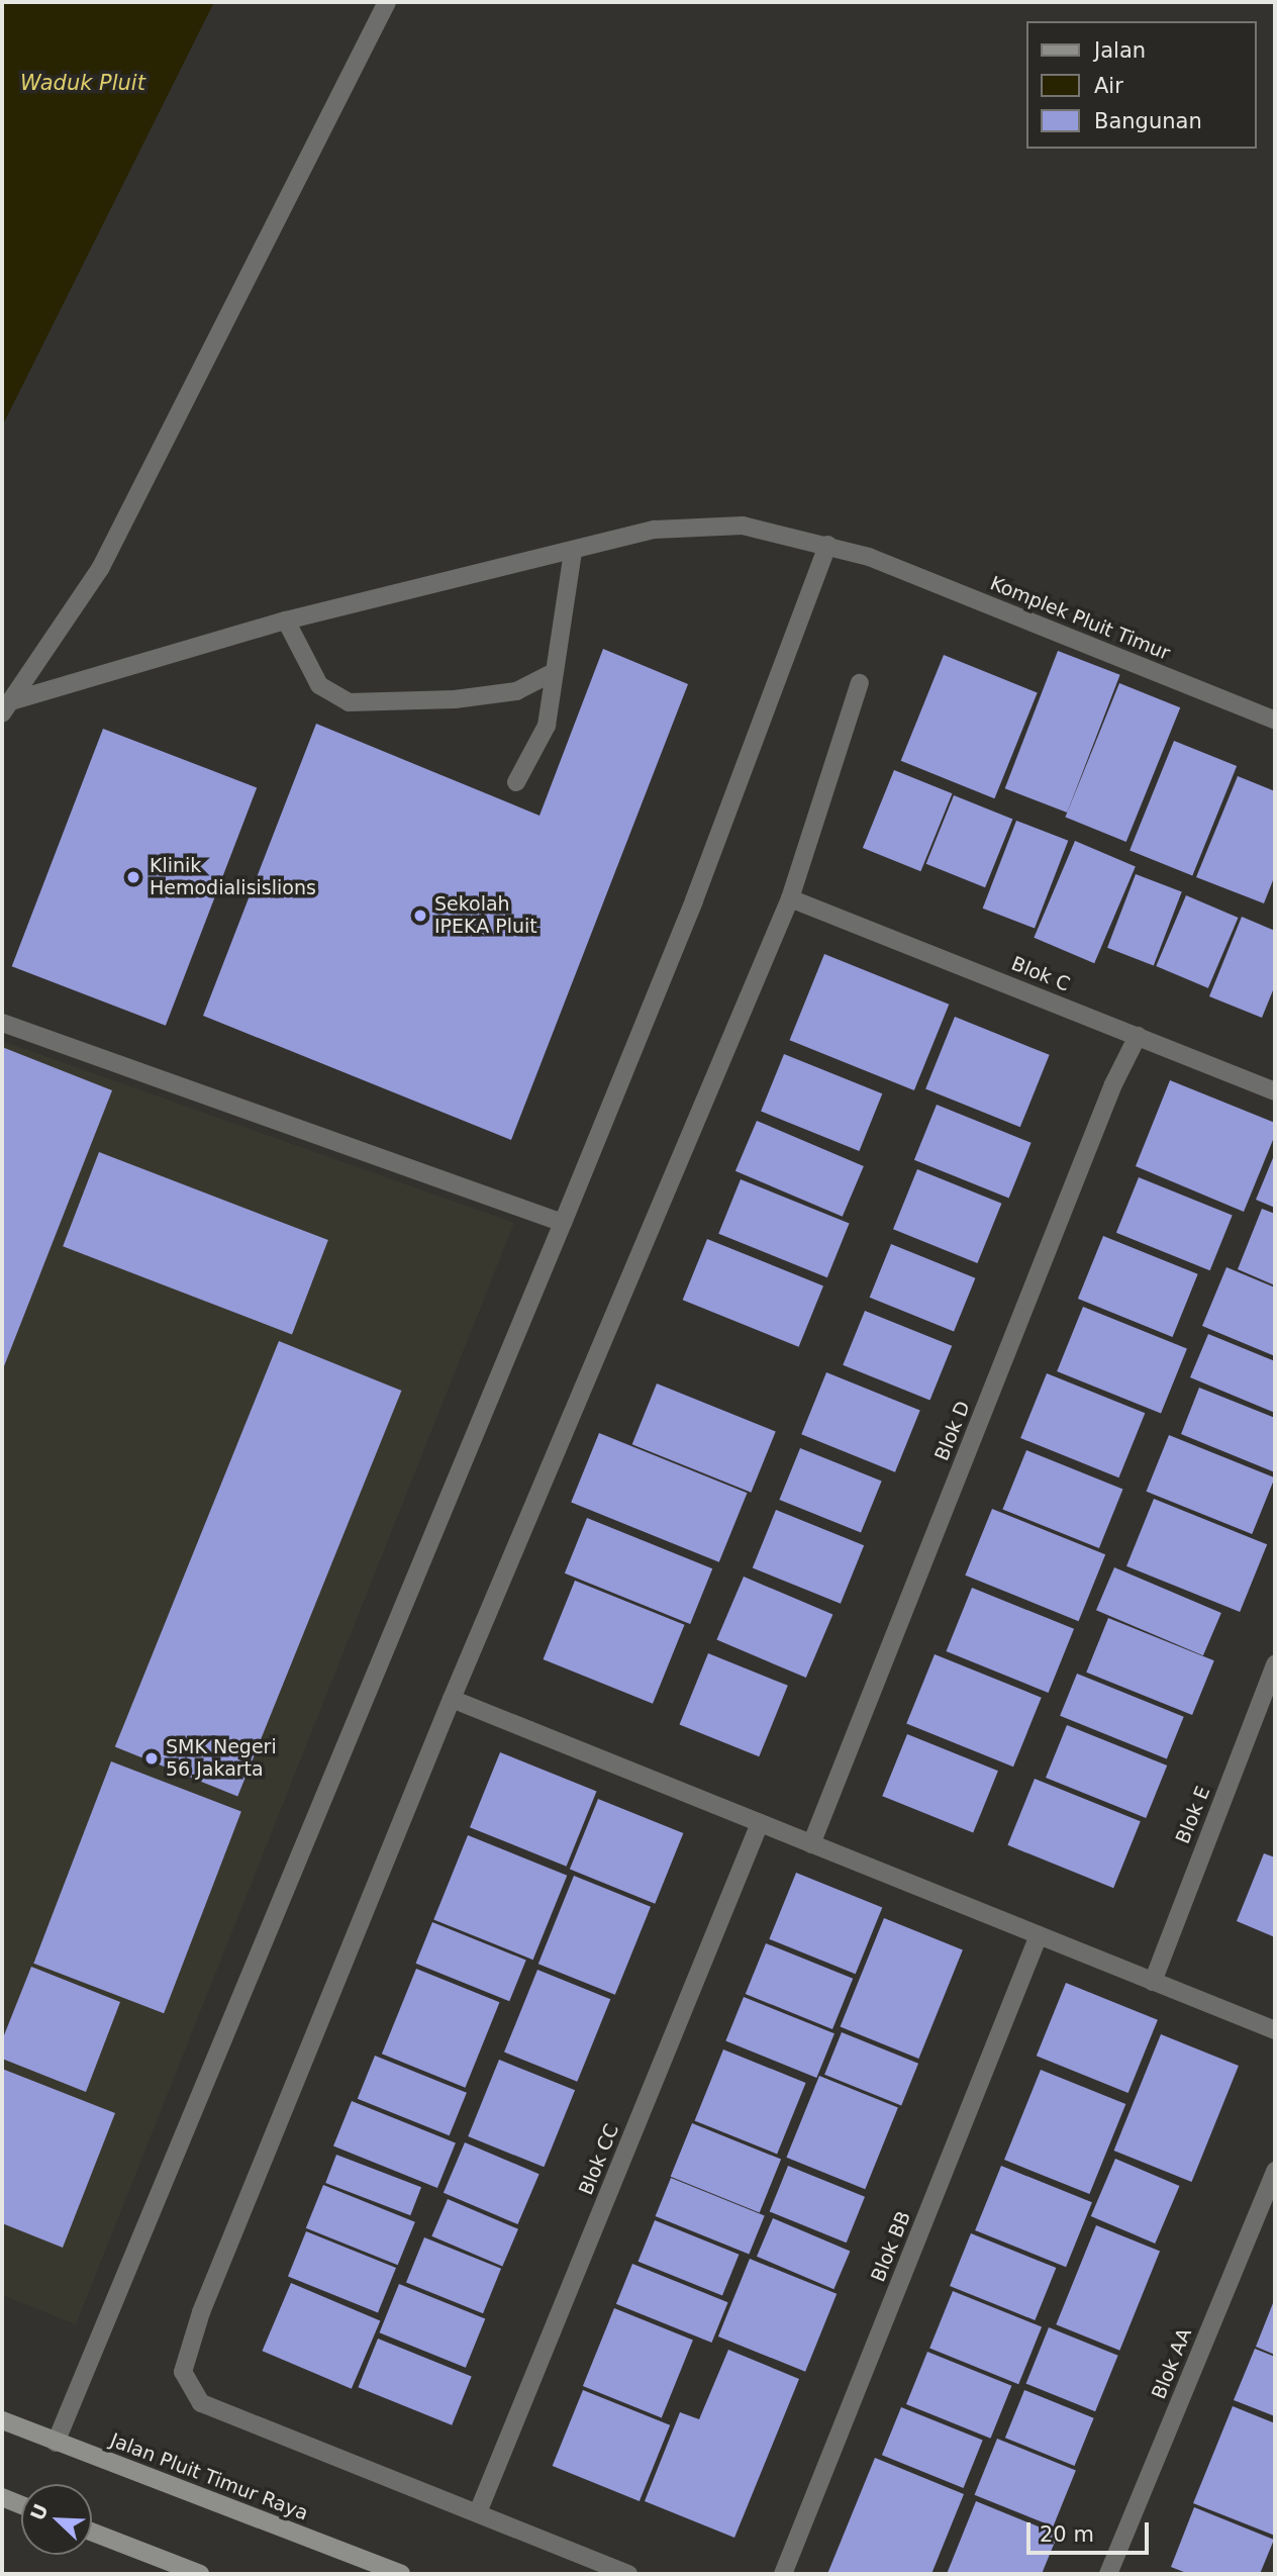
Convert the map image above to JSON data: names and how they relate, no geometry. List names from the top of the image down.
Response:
{
  "streets": {
    "street": [
      "Komplek Pluit Timur",
      "Blok C",
      "Blok D",
      "Blok E",
      "Blok CC",
      "Blok BB",
      "Blok AA",
      "Jalan Pluit Timur Raya"
    ]
  },
  "crossings": [
    ["Blok C", "Blok D"]
  ],
  "water": ["Waduk Pluit"],
  "places": ["Klinik Hemodialisislions", "Sekolah IPEKA Pluit", "SMK Negeri 56 Jakarta"],
  "legend": ["Jalan", "Air", "Bangunan"],
  "scale_bar": "20 m",
  "north": "top left"
}
